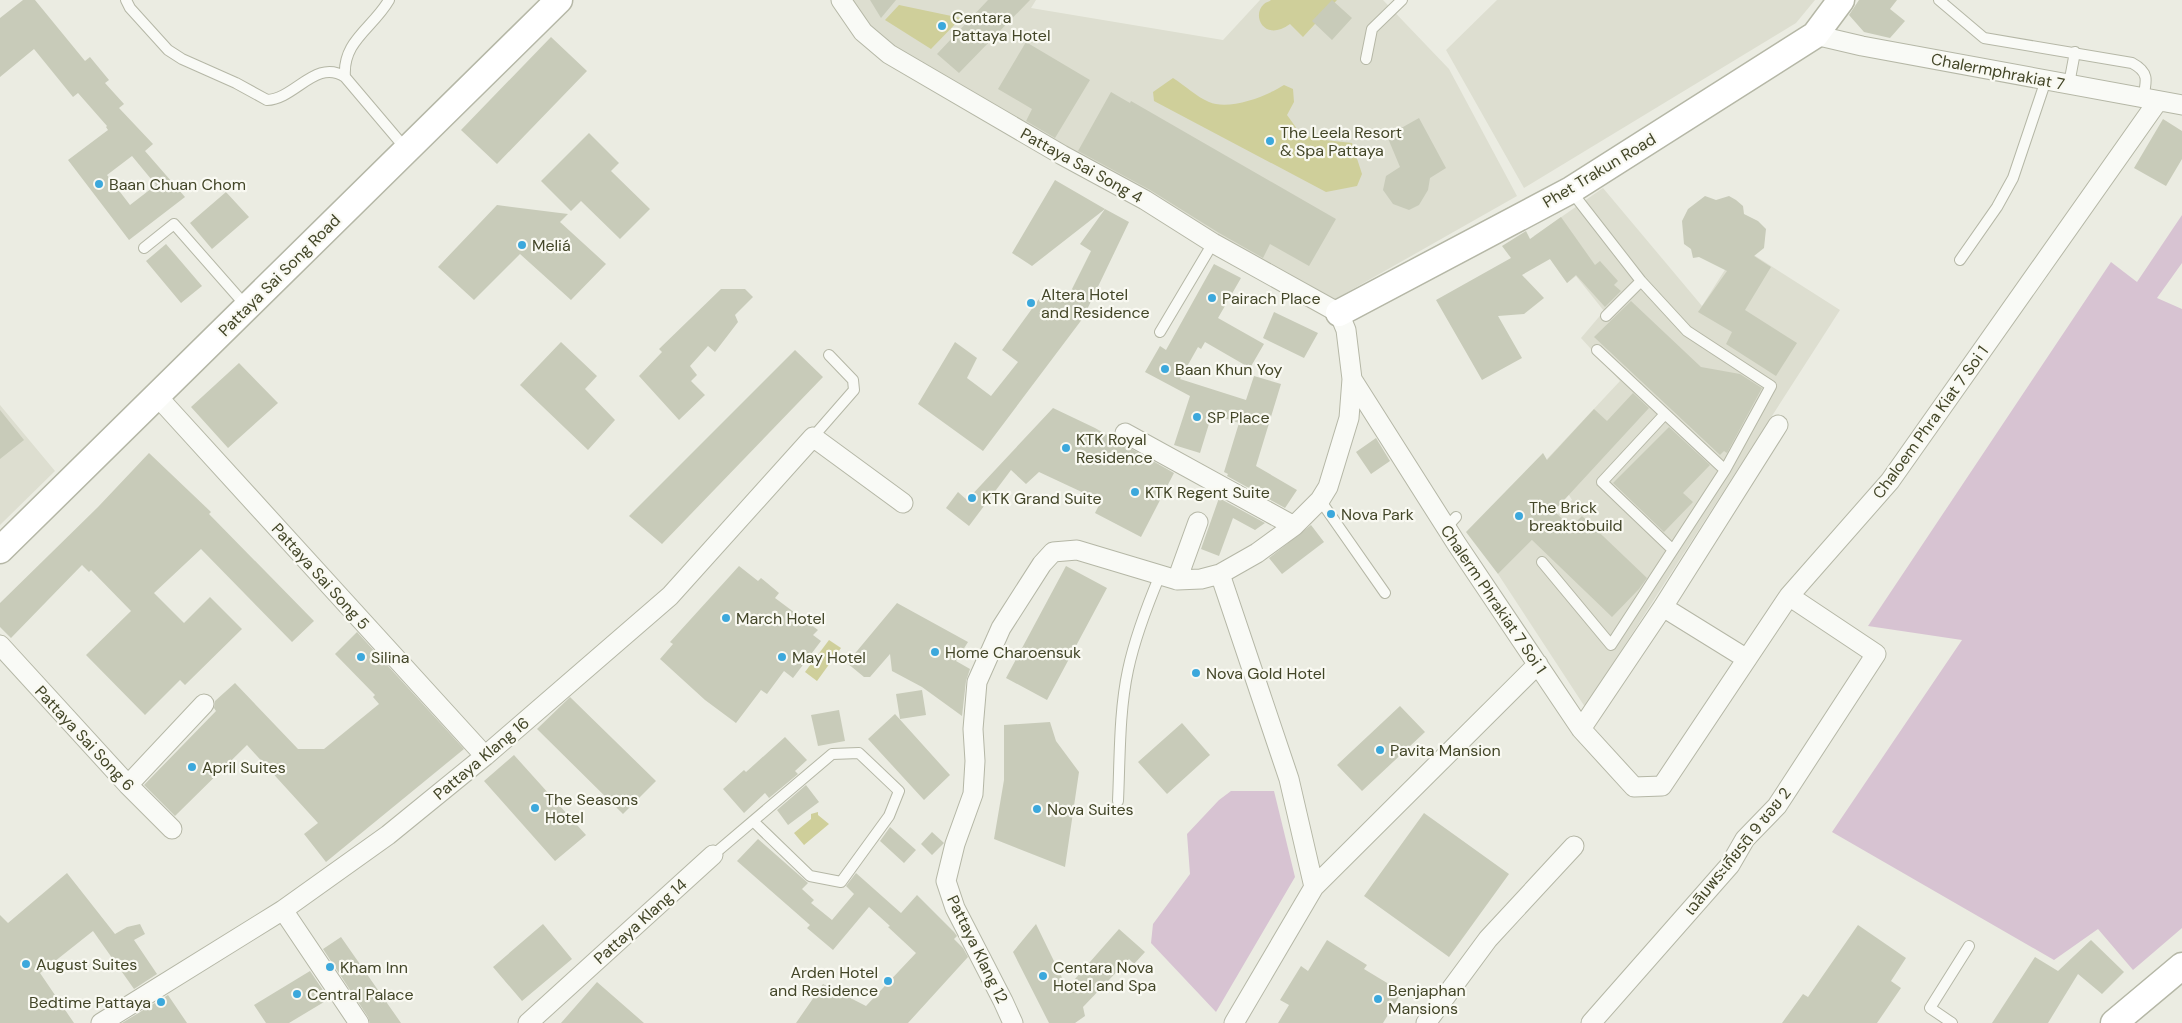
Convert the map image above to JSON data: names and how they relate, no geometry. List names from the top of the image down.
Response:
{
  "streets": {
    "main road": ["Phet Trakun Road", "Pattaya Sai Song Road"],
    "street": [
      "Chalermphrakiat 7",
      "Pattaya Sai Song 4",
      "Chaloem Phra Kiat 7 Soi 1",
      "Pattaya Sai Song 5",
      "Chalerm Phrakiat 7 Soi 1",
      "Pattaya Sai Song 6",
      "Pattaya Klang 16",
      "เฉลิมพระเกียรติ 9 ซอย 2",
      "Pattaya Klang 14",
      "Pattaya Klang 12"
    ]
  },
  "crossings": [
    ["Chalermphrakiat 7", "Phet Trakun Road"],
    ["Chalermphrakiat 7", "Chaloem Phra Kiat 7 Soi 1"],
    ["Pattaya Sai Song 4", "Phet Trakun Road"],
    ["Pattaya Sai Song 4", "Pattaya Klang 12"],
    ["Phet Trakun Road", "Pattaya Klang 12"],
    ["Pattaya Sai Song Road", "Pattaya Sai Song 5"],
    ["Chaloem Phra Kiat 7 Soi 1", "Chalerm Phrakiat 7 Soi 1"],
    ["Chaloem Phra Kiat 7 Soi 1", "เฉลิมพระเกียรติ 9 ซอย 2"],
    ["Pattaya Sai Song 5", "Pattaya Klang 16"],
    ["Chalerm Phrakiat 7 Soi 1", "Pattaya Klang 12"]
  ],
  "places": [
    "Centara Pattaya Hotel",
    "The Leela Resort & Spa Pattaya",
    "Baan Chuan Chom",
    "Meliá",
    "Pairach Place",
    "Altera Hotel and Residence",
    "Baan Khun Yoy",
    "SP Place",
    "KTK Royal Residence",
    "KTK Regent Suite",
    "KTK Grand Suite",
    "Nova Park",
    "The Brick breaktobuild",
    "March Hotel",
    "Home Charoensuk",
    "Silina",
    "May Hotel",
    "Nova Gold Hotel",
    "Pavita Mansion",
    "April Suites",
    "The Seasons Hotel",
    "Nova Suites",
    "August Suites",
    "Kham Inn",
    "Centara Nova Hotel and Spa",
    "Arden Hotel and Residence",
    "Central Palace",
    "Benjaphan Mansions",
    "Bedtime Pattaya"
  ]
}
